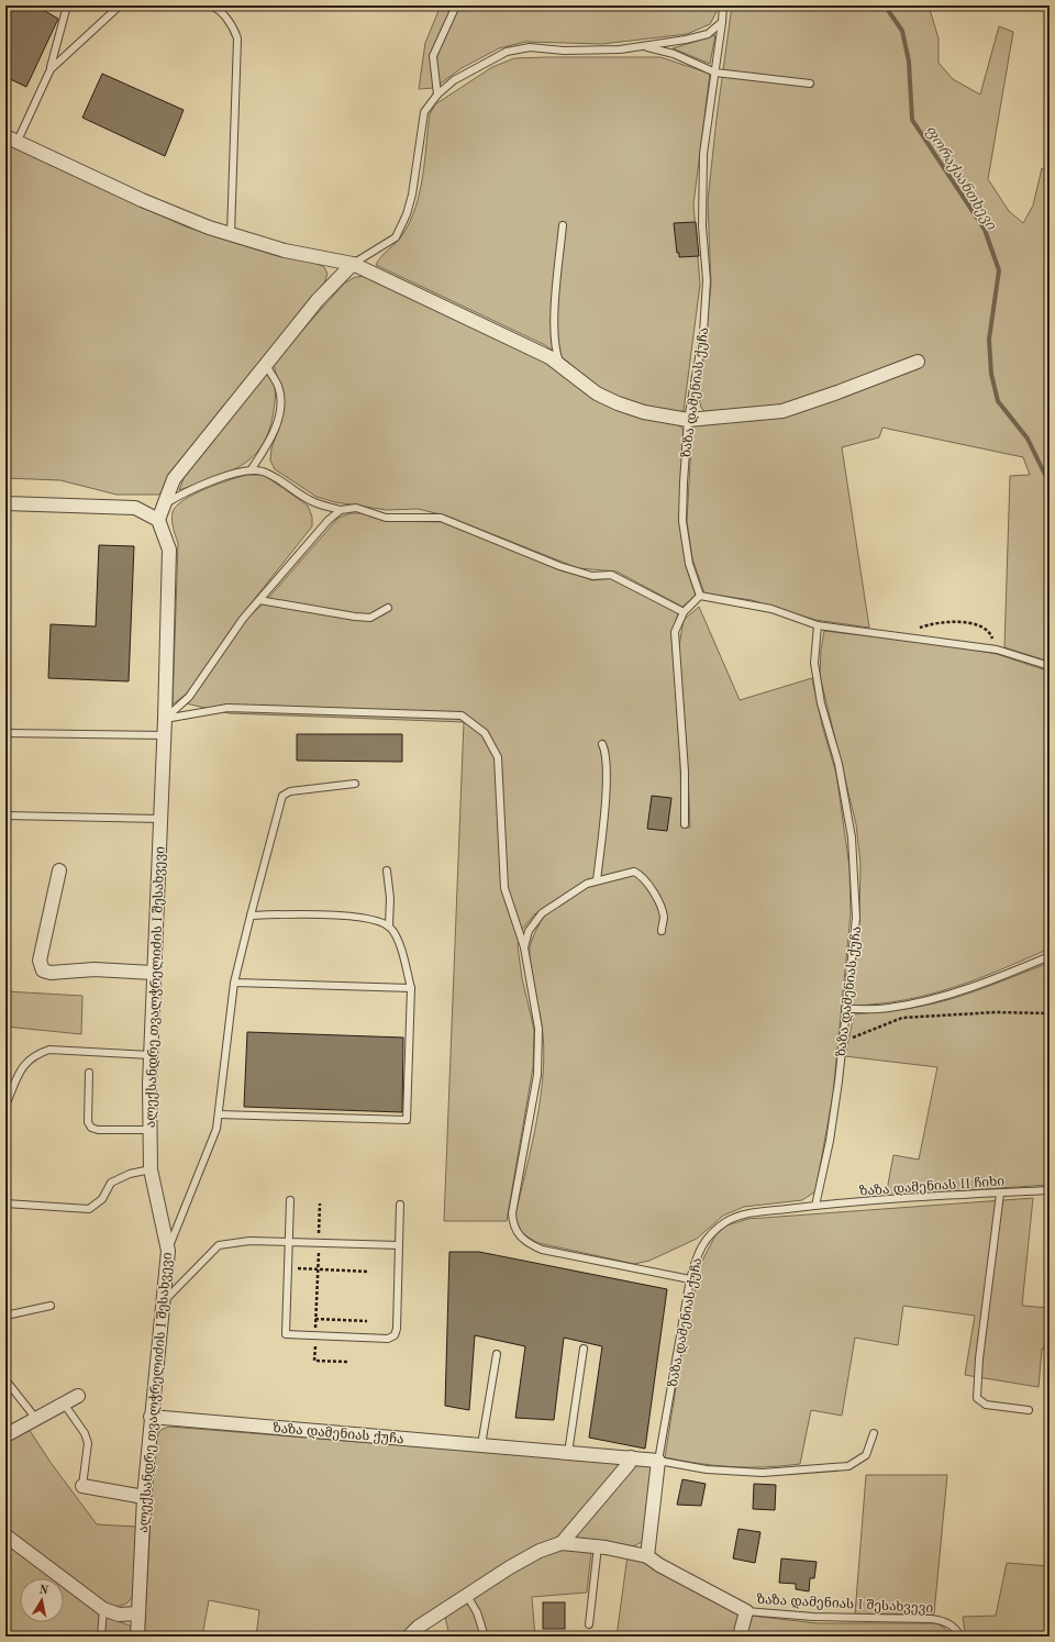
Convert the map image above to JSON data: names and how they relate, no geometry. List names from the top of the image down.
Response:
{
  "streets": {
    "street": ["ზაზა დამენიას ქუჩა", "ალექსანდრე თვალჭრელიძის I შესახვევი"],
    "lane": ["ზაზა დამენიას II ჩიხი", "ზაზა დამენიას I შესახვევი"]
  },
  "crossings": [
    ["ზაზა დამენიას ქუჩა", "ალექსანდრე თვალჭრელიძის I შესახვევი"],
    ["ზაზა დამენიას ქუჩა", "ზაზა დამენიას II ჩიხი"]
  ],
  "water": ["ფორაქაანთხევი"],
  "north": "top"
}
